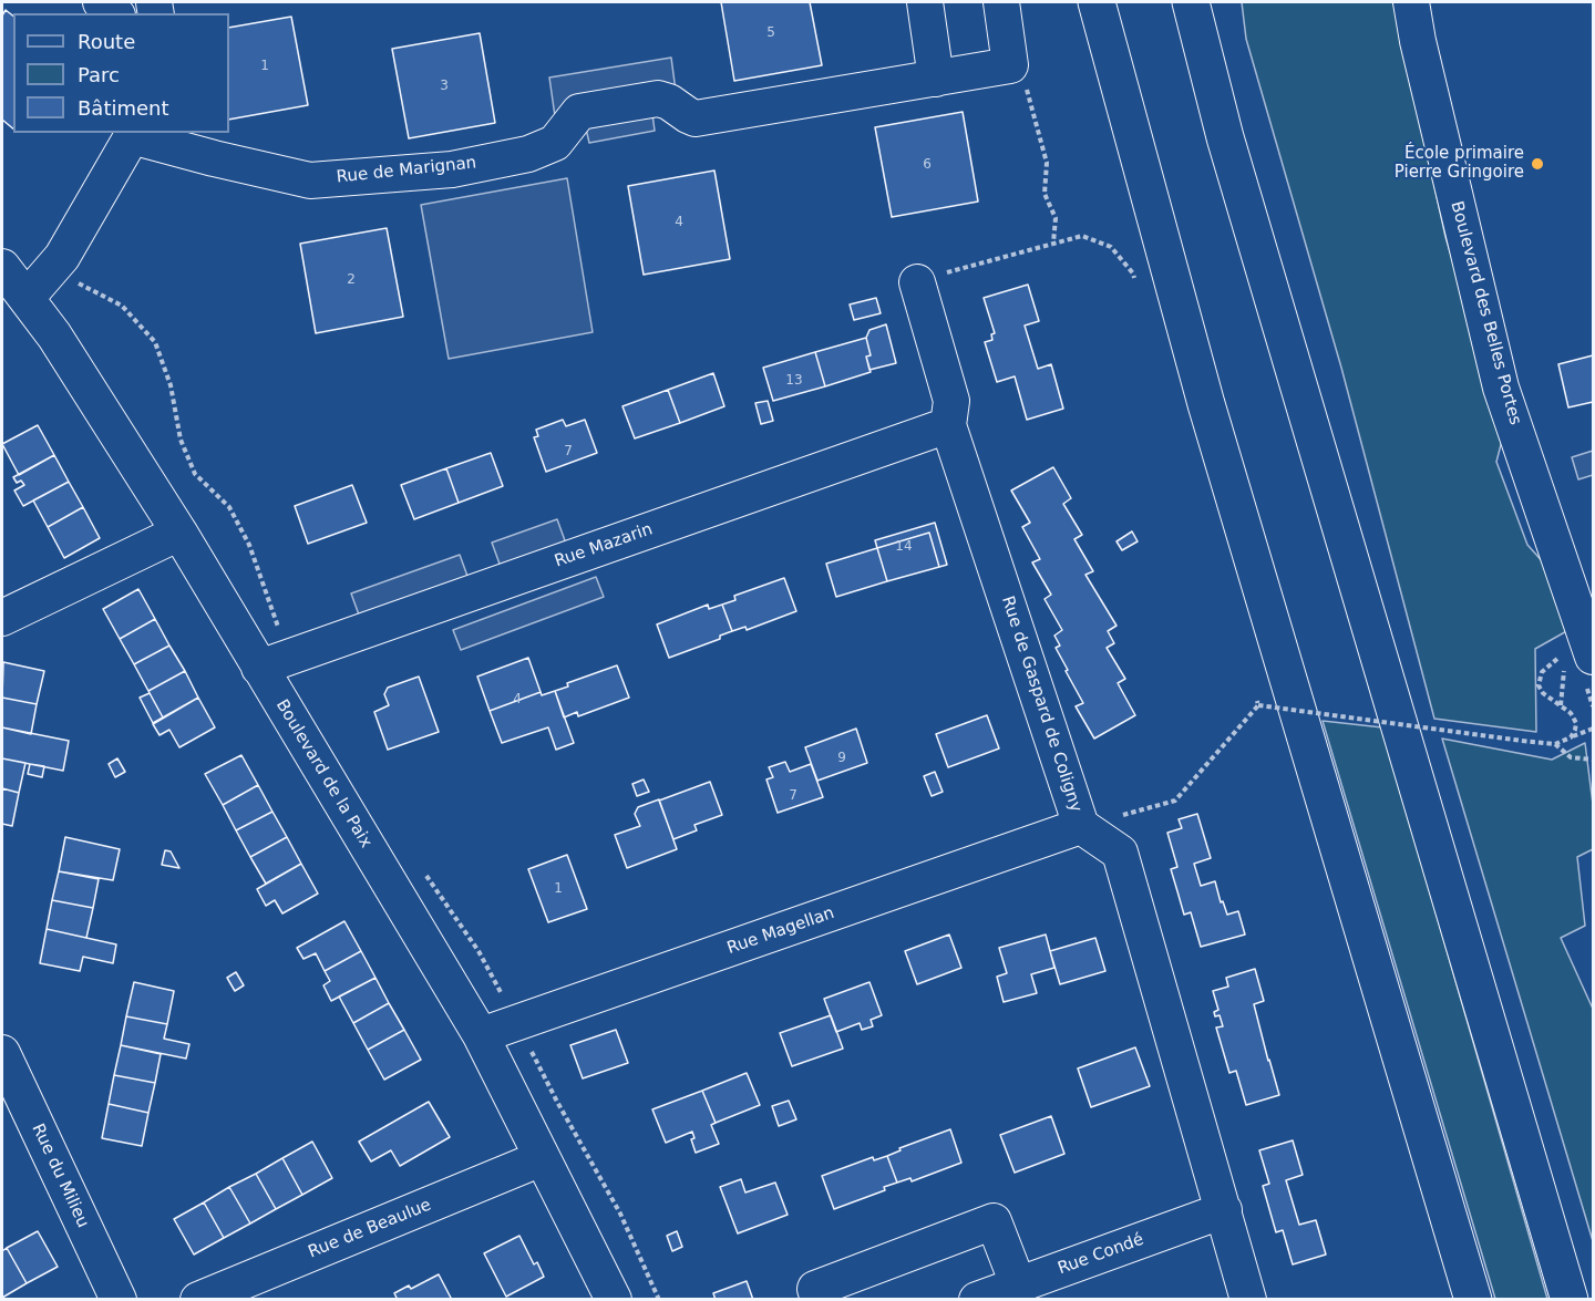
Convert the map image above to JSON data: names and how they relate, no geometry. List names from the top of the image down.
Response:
{
  "streets": {
    "street": [
      "Rue de Marignan",
      "Boulevard des Belles Portes",
      "Rue Mazarin",
      "Rue de Gaspard de Coligny",
      "Boulevard de la Paix",
      "Rue Magellan",
      "Rue du Milieu",
      "Rue de Beaulue",
      "Rue Condé"
    ]
  },
  "crossings": [
    ["Rue Mazarin", "Rue de Gaspard de Coligny"],
    ["Rue Mazarin", "Boulevard de la Paix"],
    ["Rue de Gaspard de Coligny", "Rue Magellan"],
    ["Rue de Gaspard de Coligny", "Rue Condé"],
    ["Boulevard de la Paix", "Rue Magellan"],
    ["Boulevard de la Paix", "Rue de Beaulue"]
  ],
  "places": ["École primaire Pierre Gringoire"],
  "house_numbers": [
    "5",
    "1",
    "3",
    "6",
    "4",
    "2",
    "13",
    "7",
    "14",
    "4",
    "9",
    "7",
    "1"
  ],
  "legend": ["Route", "Parc", "Bâtiment"]
}
